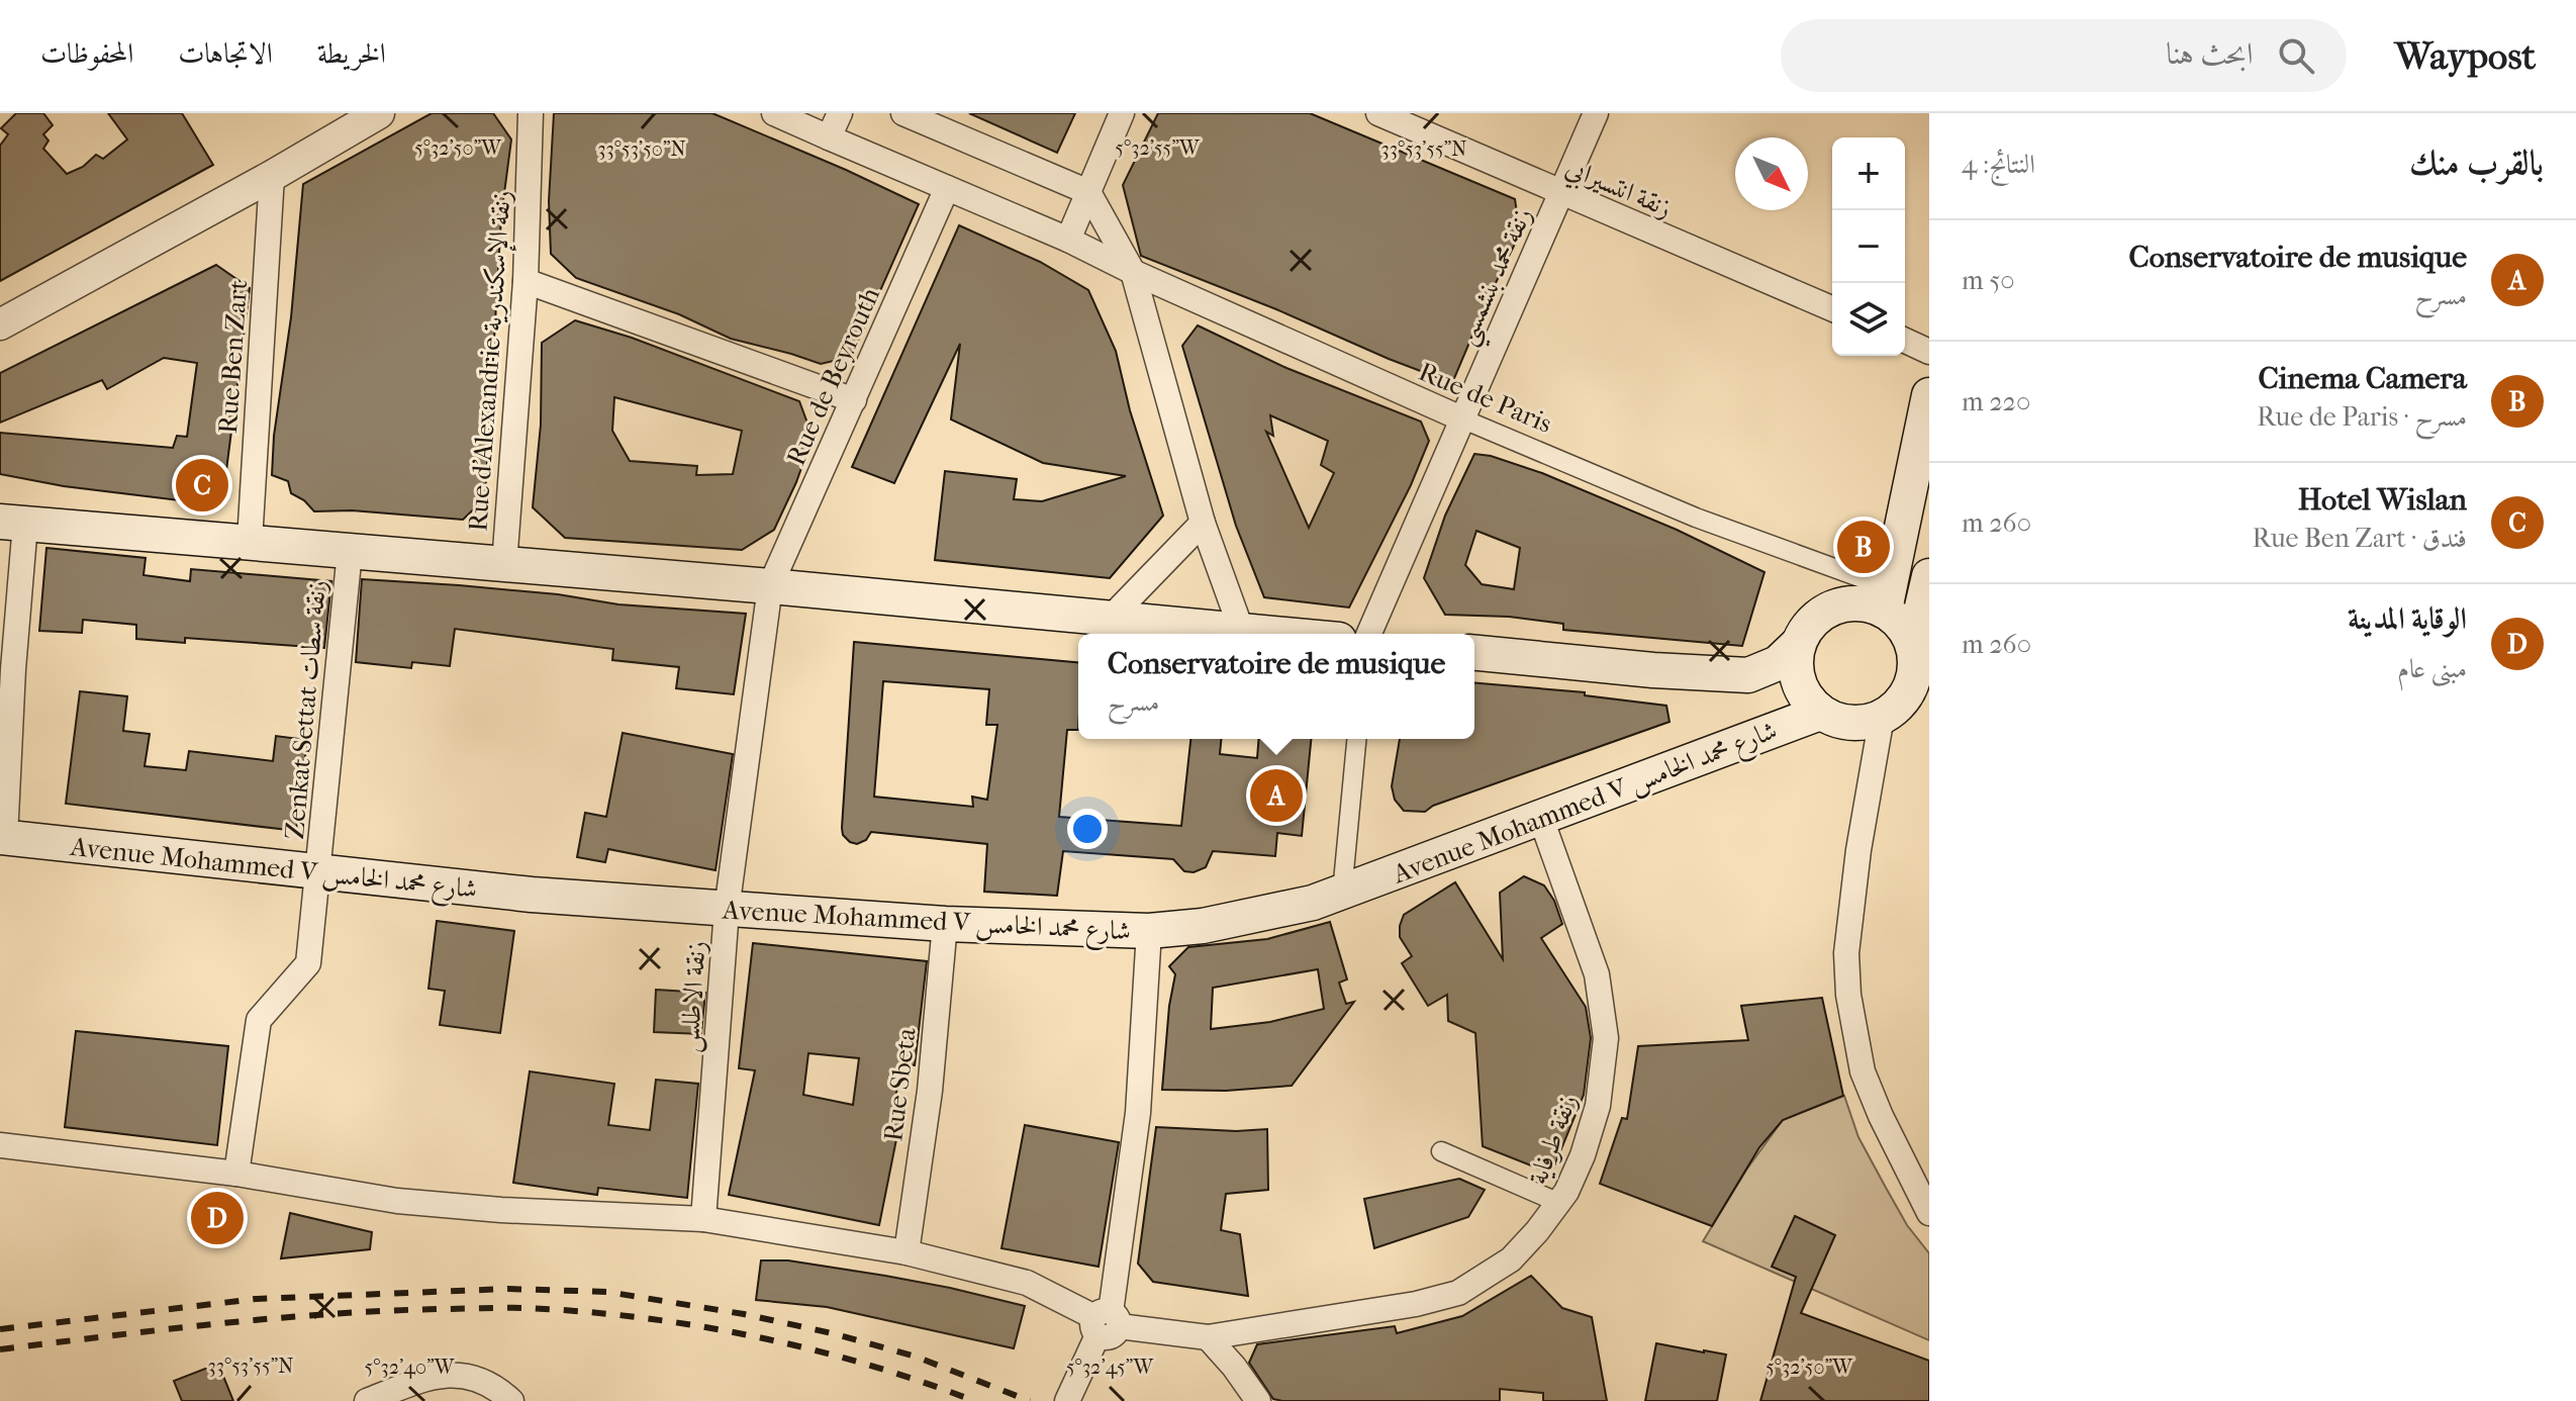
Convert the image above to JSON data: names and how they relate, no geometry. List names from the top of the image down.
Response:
{
  "streets": {
    "main road": ["Avenue Mohammed V شارع محمد الخامس"],
    "street": [
      "زنقة انتسيرابي",
      "زنقة محمد بنشمسي",
      "Rue Ben Zart",
      "Rue d'Alexandrie زنقة الإسكندرية",
      "Rue de Beyrouth",
      "Rue de Paris",
      "Zenkat Settat زنقة سطات",
      "زنقة الاطلس",
      "Rue Sbeta",
      "زنقة طرفاية"
    ]
  },
  "crossings": [
    ["زنقة انتسيرابي", "زنقة محمد بنشمسي"],
    ["زنقة محمد بنشمسي", "Rue de Paris"],
    ["Rue de Beyrouth", "Rue de Paris"],
    ["Rue de Beyrouth", "زنقة الاطلس"],
    ["Rue de Paris", "Avenue Mohammed V شارع محمد الخامس"],
    ["Zenkat Settat زنقة سطات", "Avenue Mohammed V شارع محمد الخامس"],
    ["Zenkat Settat زنقة سطات", "زنقة طرفاية"],
    ["Avenue Mohammed V شارع محمد الخامس", "زنقة الاطلس"],
    ["Avenue Mohammed V شارع محمد الخامس", "Rue Sbeta"],
    ["Avenue Mohammed V شارع محمد الخامس", "زنقة طرفاية"],
    ["زنقة الاطلس", "زنقة طرفاية"],
    ["Rue Sbeta", "زنقة طرفاية"]
  ],
  "north": "bottom right",
  "page": {
    "header": "Waypost",
    "search": "ابحث هنا",
    "nav": ["الخريطة", "الاتجاهات", "المحفوظات"],
    "heading": ["بالقرب منك", "النتائج: 4"],
    "map_buttons": ["+", "−"],
    "list": [
      {
        "mark": "A",
        "name": "Conservatoire de musique",
        "note": "مسرح",
        "value": "50 m"
      },
      {
        "mark": "B",
        "name": "Cinema Camera",
        "note": "مسرح · Rue de Paris",
        "value": "220 m"
      },
      {
        "mark": "C",
        "name": "Hotel Wislan",
        "note": "فندق · Rue Ben Zart",
        "value": "260 m"
      },
      {
        "mark": "D",
        "name": "الوقاية المدينة",
        "note": "مبنى عام",
        "value": "260 m"
      }
    ],
    "pins": [
      "C",
      "B",
      "A",
      "D"
    ],
    "popup": ["Conservatoire de musique", "مسرح"]
  },
  "coordinates": [
    "5°32'50\"W",
    "5°32'55\"W",
    "33°53'50\"N",
    "33°53'55\"N",
    "5°32'40\"W",
    "5°32'45\"W"
  ]
}
